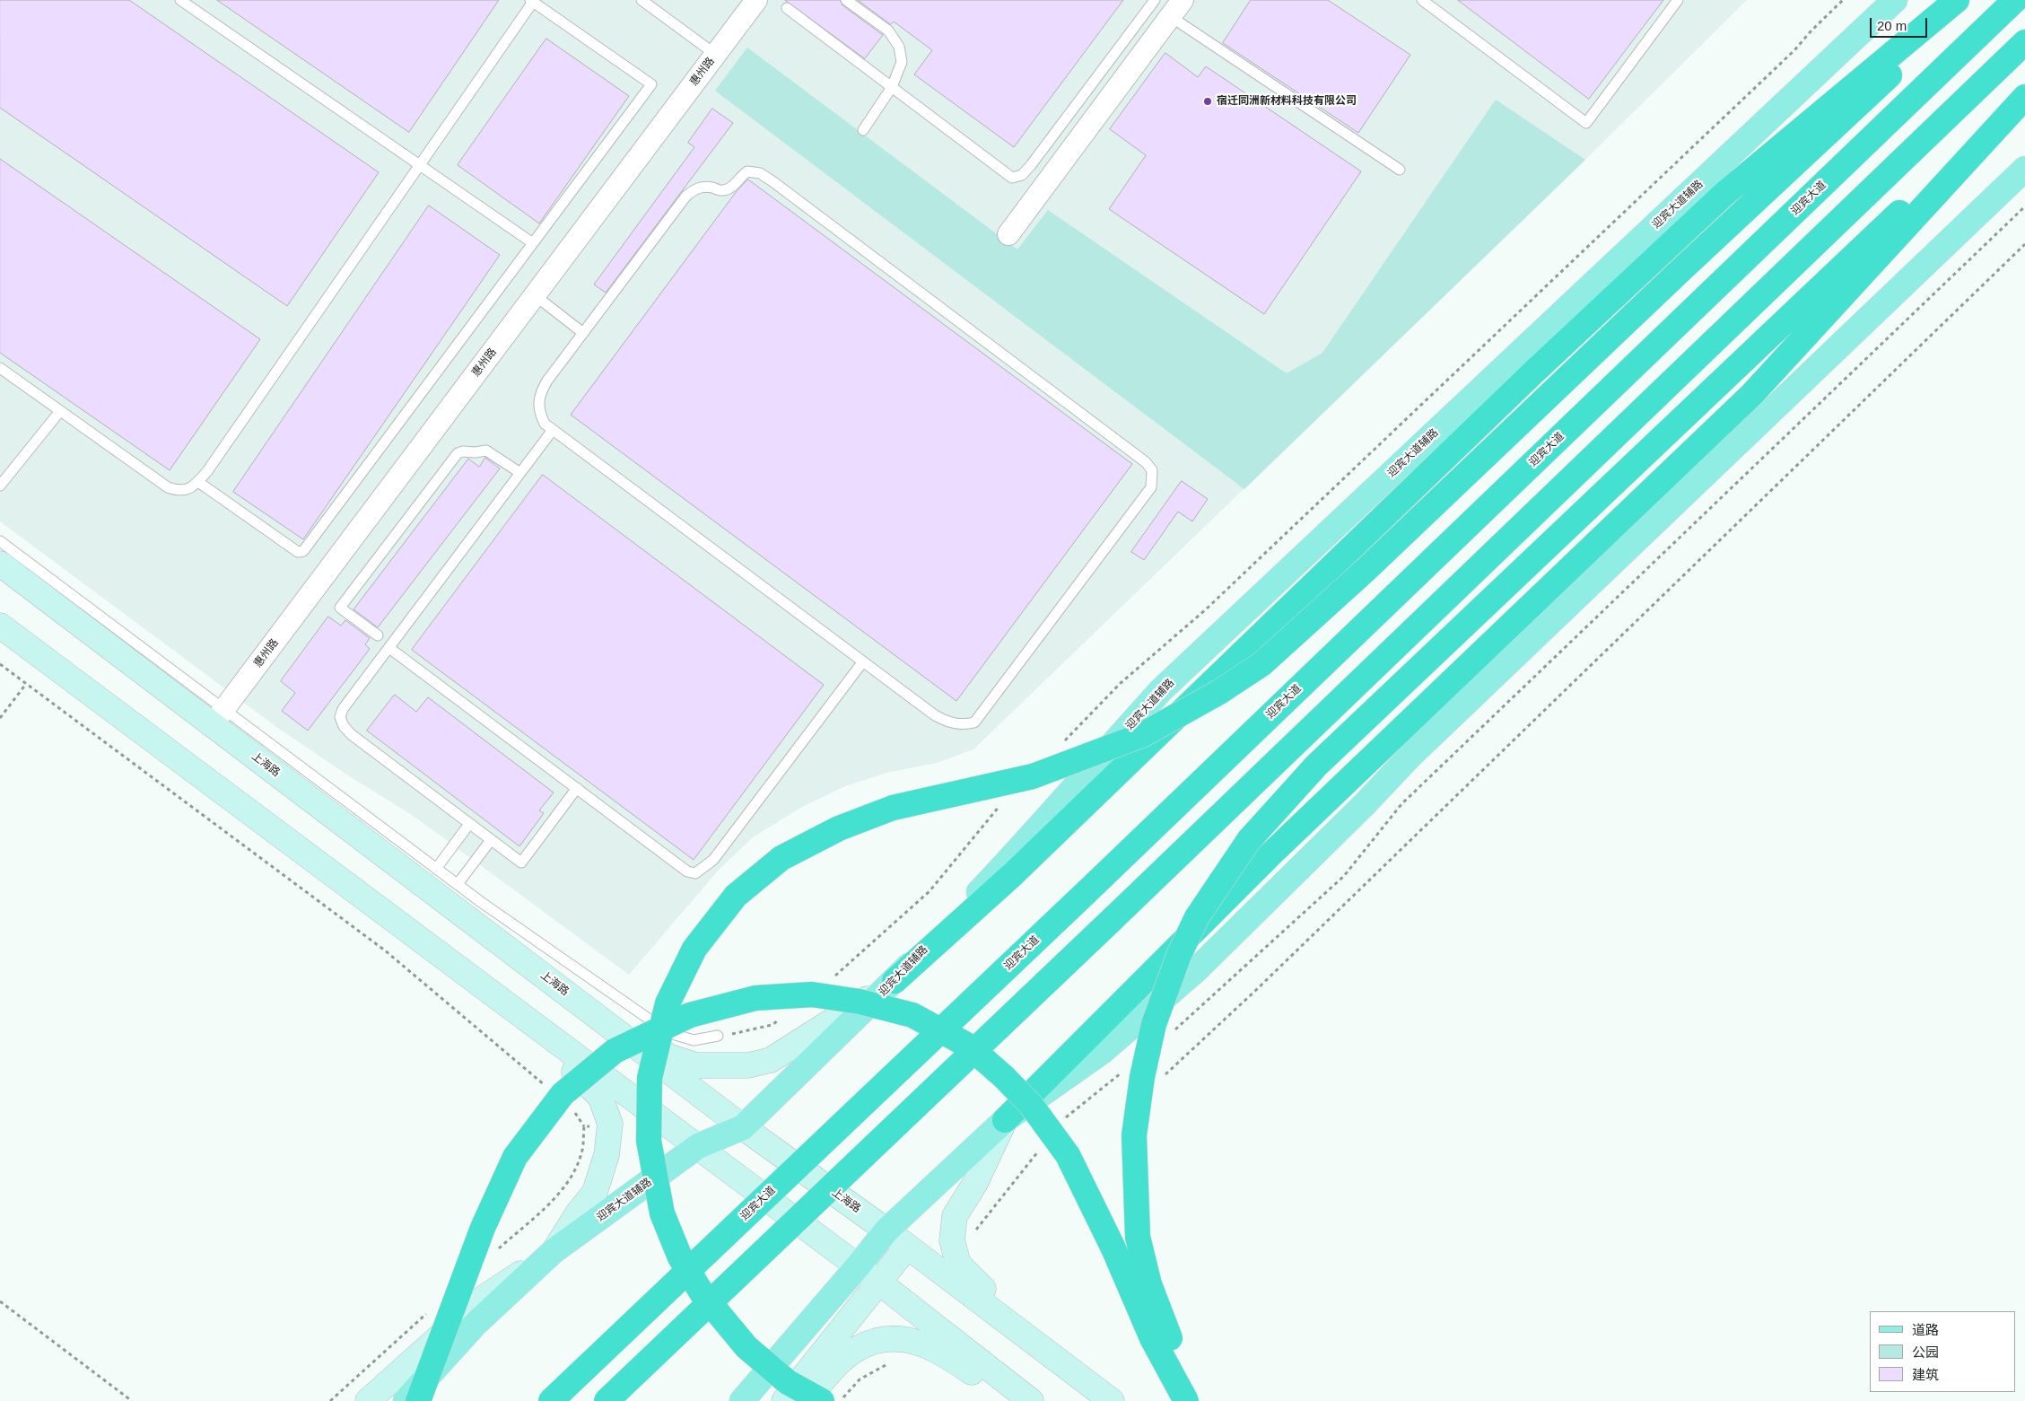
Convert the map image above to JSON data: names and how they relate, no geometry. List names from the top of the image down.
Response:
{
  "streets": {
    "highway": ["迎宾大道"],
    "main road": ["迎宾大道辅路", "上海路"],
    "street": ["惠州路"]
  },
  "crossings": [
    ["惠州路", "上海路"],
    ["迎宾大道辅路", "上海路"]
  ],
  "places": ["宿迁同洲新材料科技有限公司"],
  "legend": ["道路", "公园", "建筑"],
  "scale_bar": "20 m"
}
